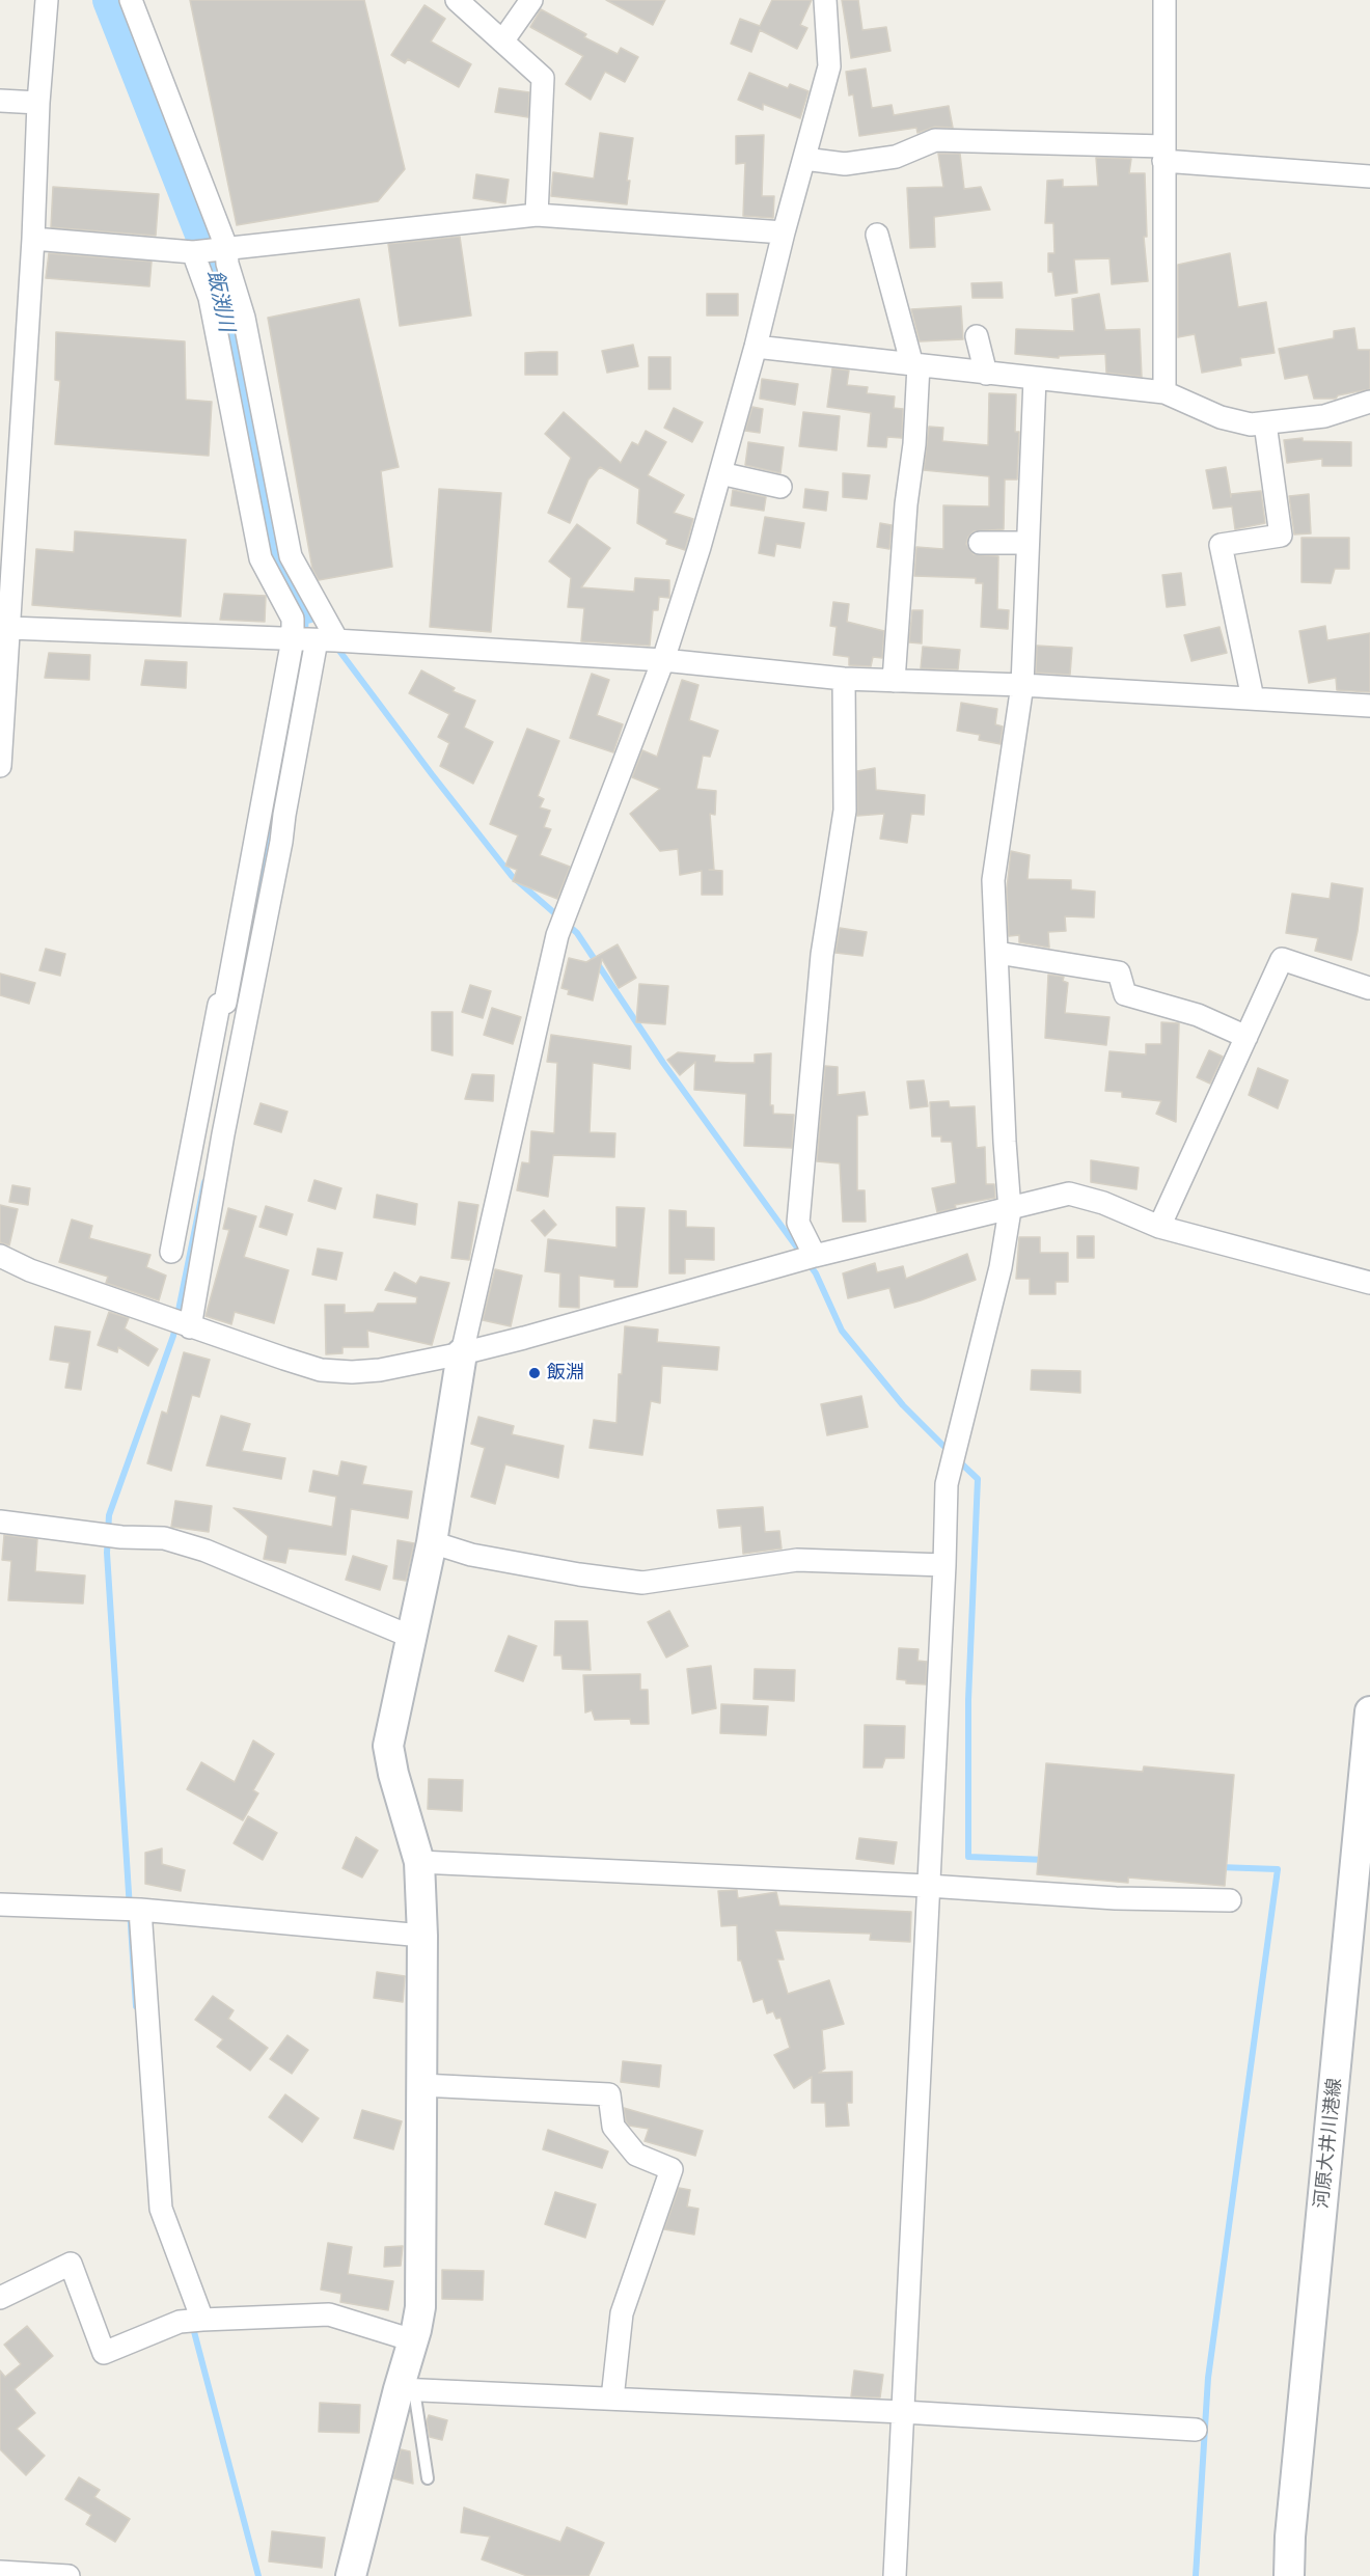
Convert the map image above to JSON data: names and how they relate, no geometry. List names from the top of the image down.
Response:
{
  "streets": {
    "street": ["河原大井川港線"]
  },
  "water": ["飯渕川"],
  "places": ["飯淵"]
}
